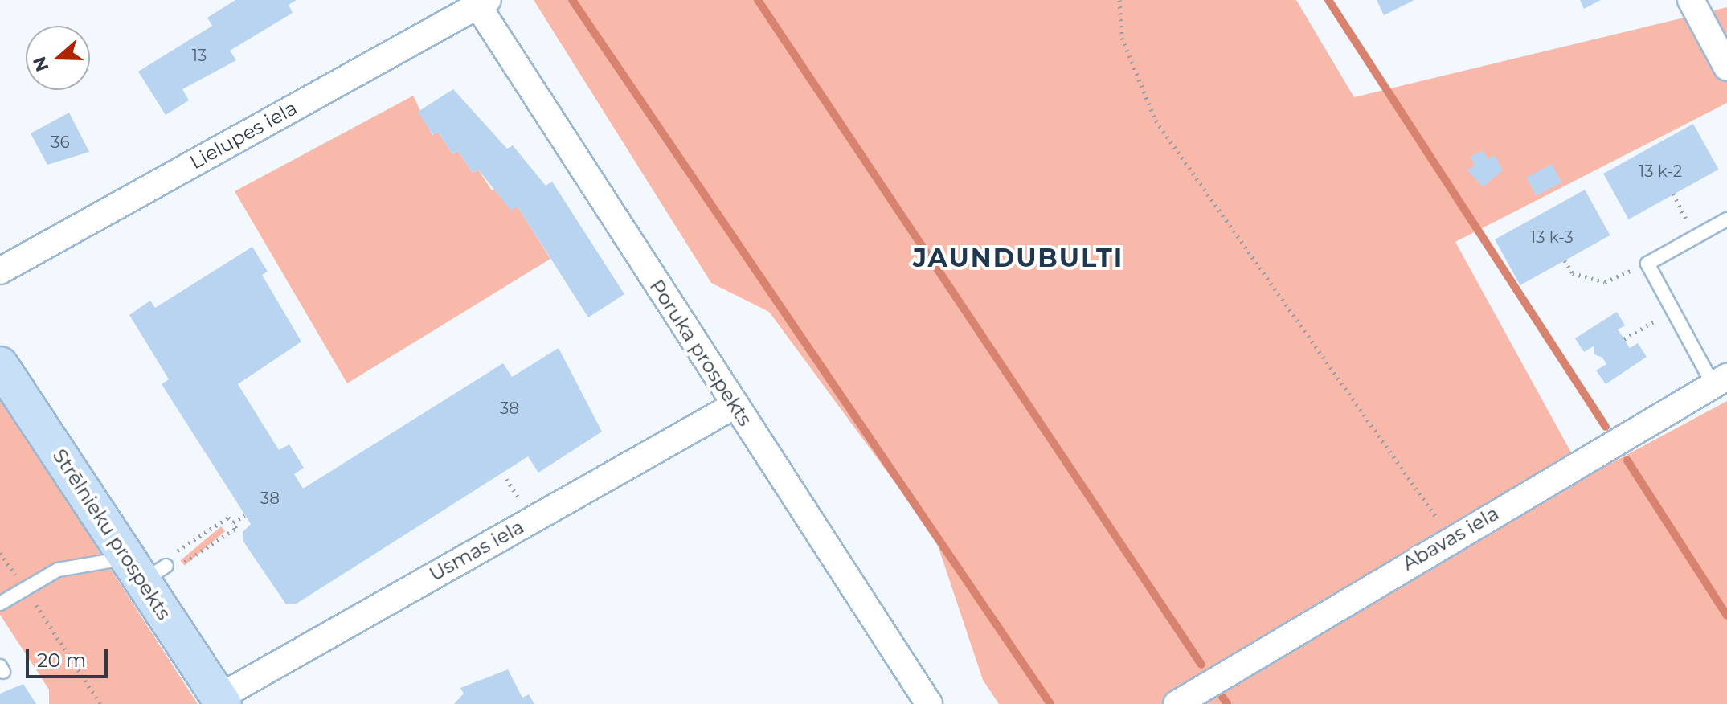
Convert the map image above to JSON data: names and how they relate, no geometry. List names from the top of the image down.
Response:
{
  "streets": {
    "main road": ["Strēlnieku prospekts"],
    "street": [
      "Lielupes iela",
      "Poruka prospekts",
      "Abavas iela",
      "Usmas iela"
    ]
  },
  "crossings": [
    ["Lielupes iela", "Poruka prospekts"],
    ["Poruka prospekts", "Usmas iela"],
    ["Strēlnieku prospekts", "Usmas iela"]
  ],
  "districts": ["JAUNDUBULTI"],
  "house_numbers": [
    "13",
    "36",
    "13 k-2",
    "13 k-3",
    "38",
    "38"
  ],
  "scale_bar": "20 m",
  "north": "left"
}
